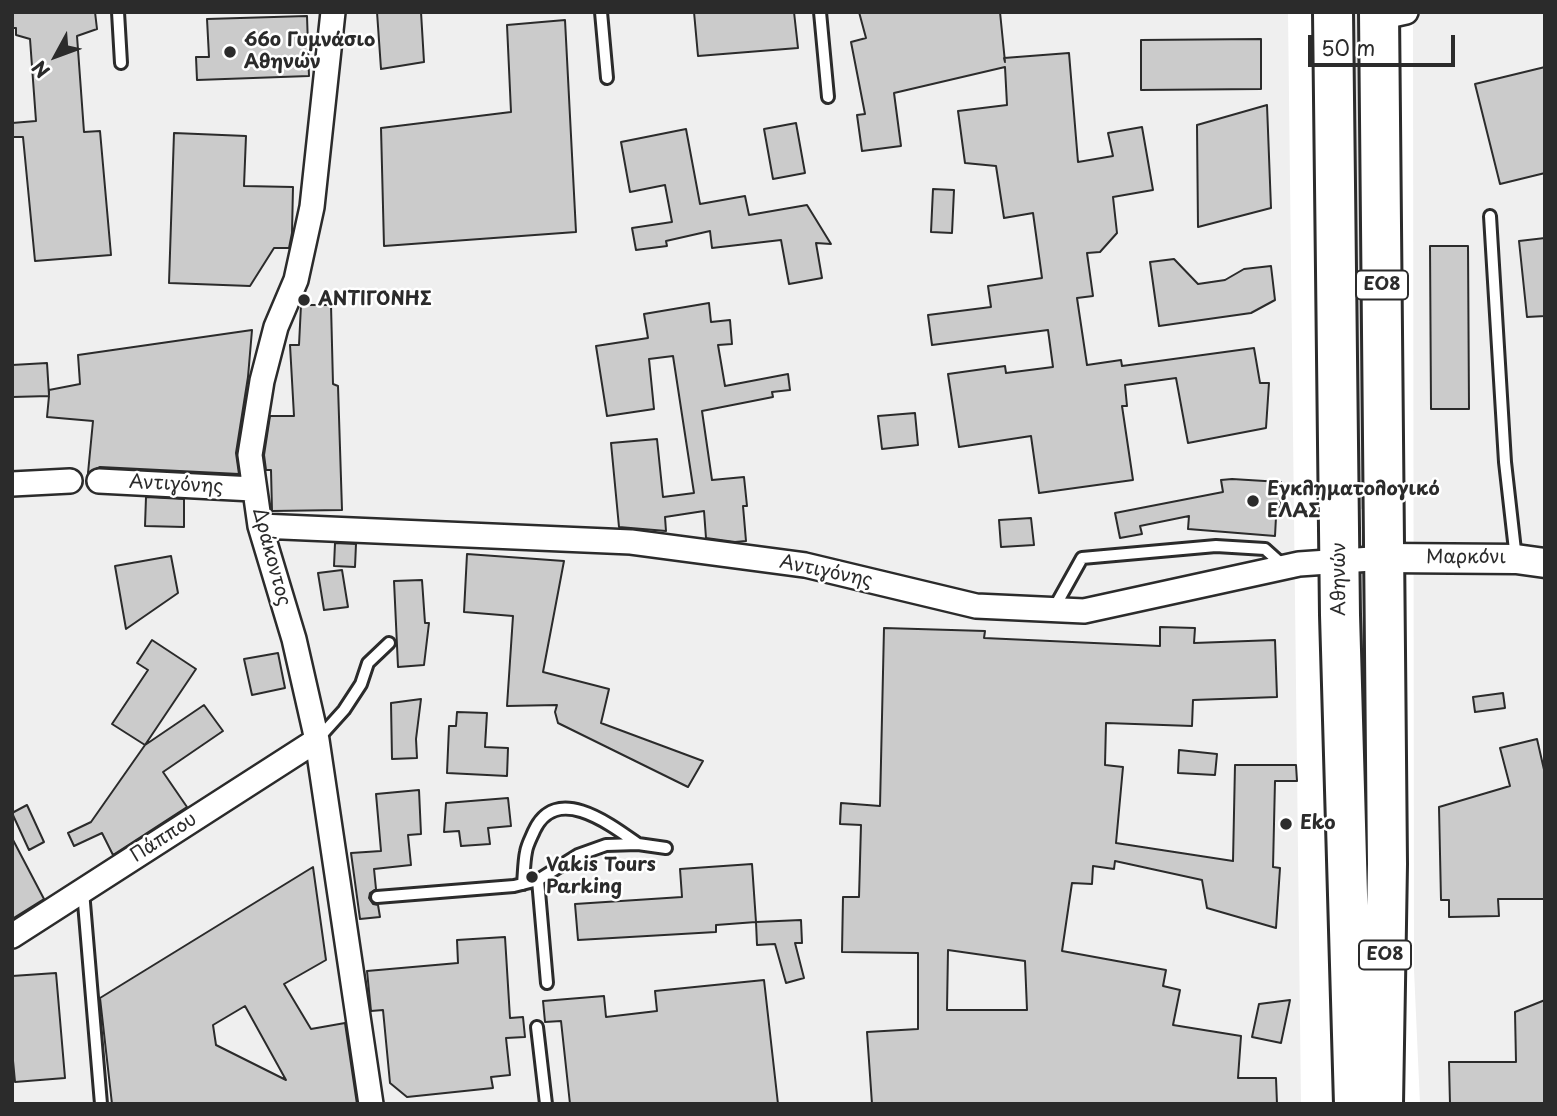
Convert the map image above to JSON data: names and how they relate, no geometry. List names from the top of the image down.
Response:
{
  "streets": {
    "highway": ["ΕΟ8", "Αθηνών"],
    "street": [
      "Αντιγόνης",
      "Δράκοντος",
      "Μαρκόνι",
      "Πάππου"
    ]
  },
  "crossings": [
    ["ΕΟ8", "Αντιγόνης"],
    ["ΕΟ8", "Μαρκόνι"],
    ["Αντιγόνης", "Δράκοντος"],
    ["Αντιγόνης", "Μαρκόνι"],
    ["Αντιγόνης", "Αθηνών"],
    ["Δράκοντος", "Πάππου"]
  ],
  "places": [
    "66ο Γυμνάσιο Αθηνών",
    "ΑΝΤΙΓΟΝΗΣ",
    "Εγκληματολογικό ΕΛΑΣ",
    "Eko",
    "Vakis Tours Parking"
  ],
  "scale_bar": "50 m",
  "north": "bottom left"
}
